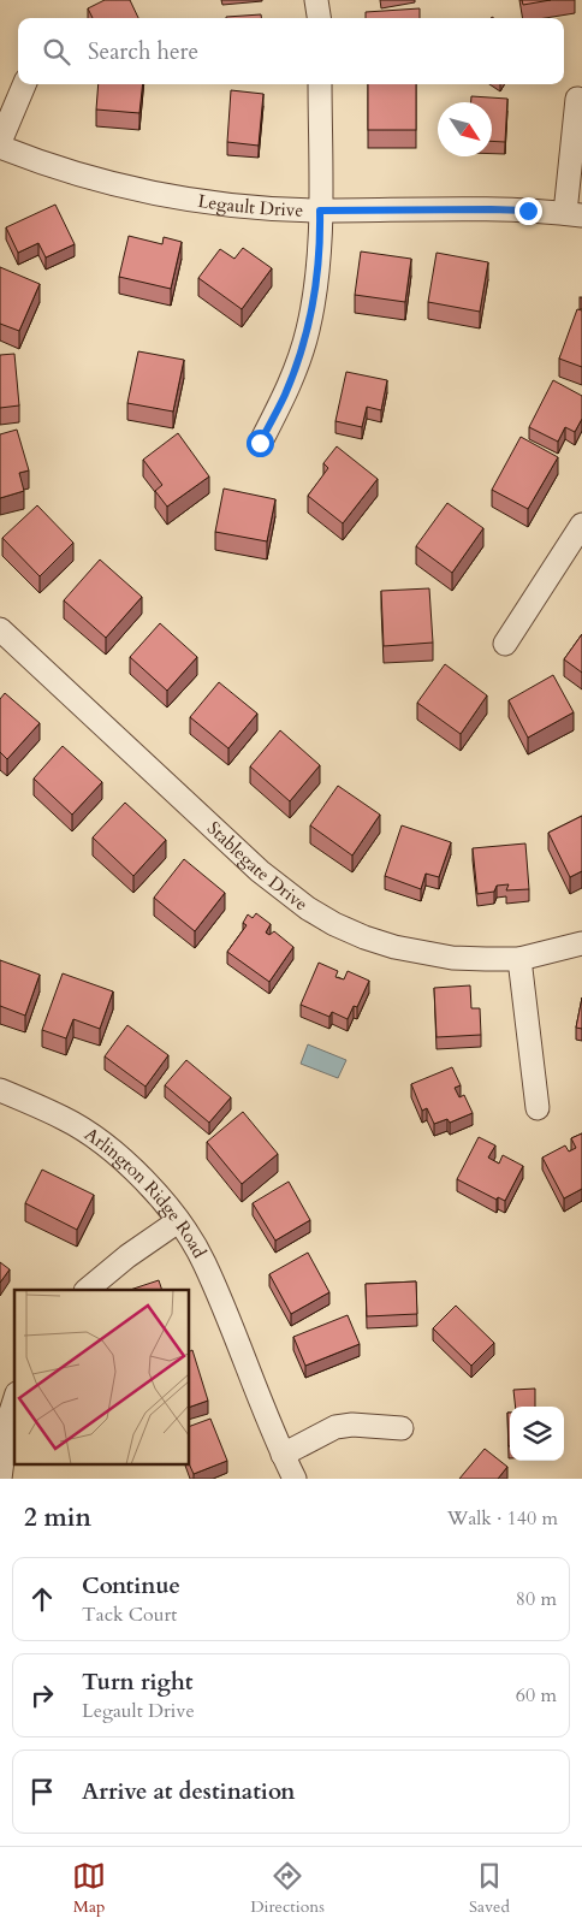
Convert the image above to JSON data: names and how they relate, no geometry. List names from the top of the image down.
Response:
{
  "streets": {
    "street": ["Legault Drive", "Stablegate Drive", "Arlington Ridge Road"]
  },
  "north": "bottom right",
  "page": {
    "search": "Search here",
    "heading": ["2 min", "Walk · 140 m"],
    "list": [
      ["Continue", "Tack Court", "80 m"],
      ["Turn right", "Legault Drive", "60 m"],
      "Arrive at destination"
    ],
    "nav": ["Map", "Directions", "Saved"]
  }
}
